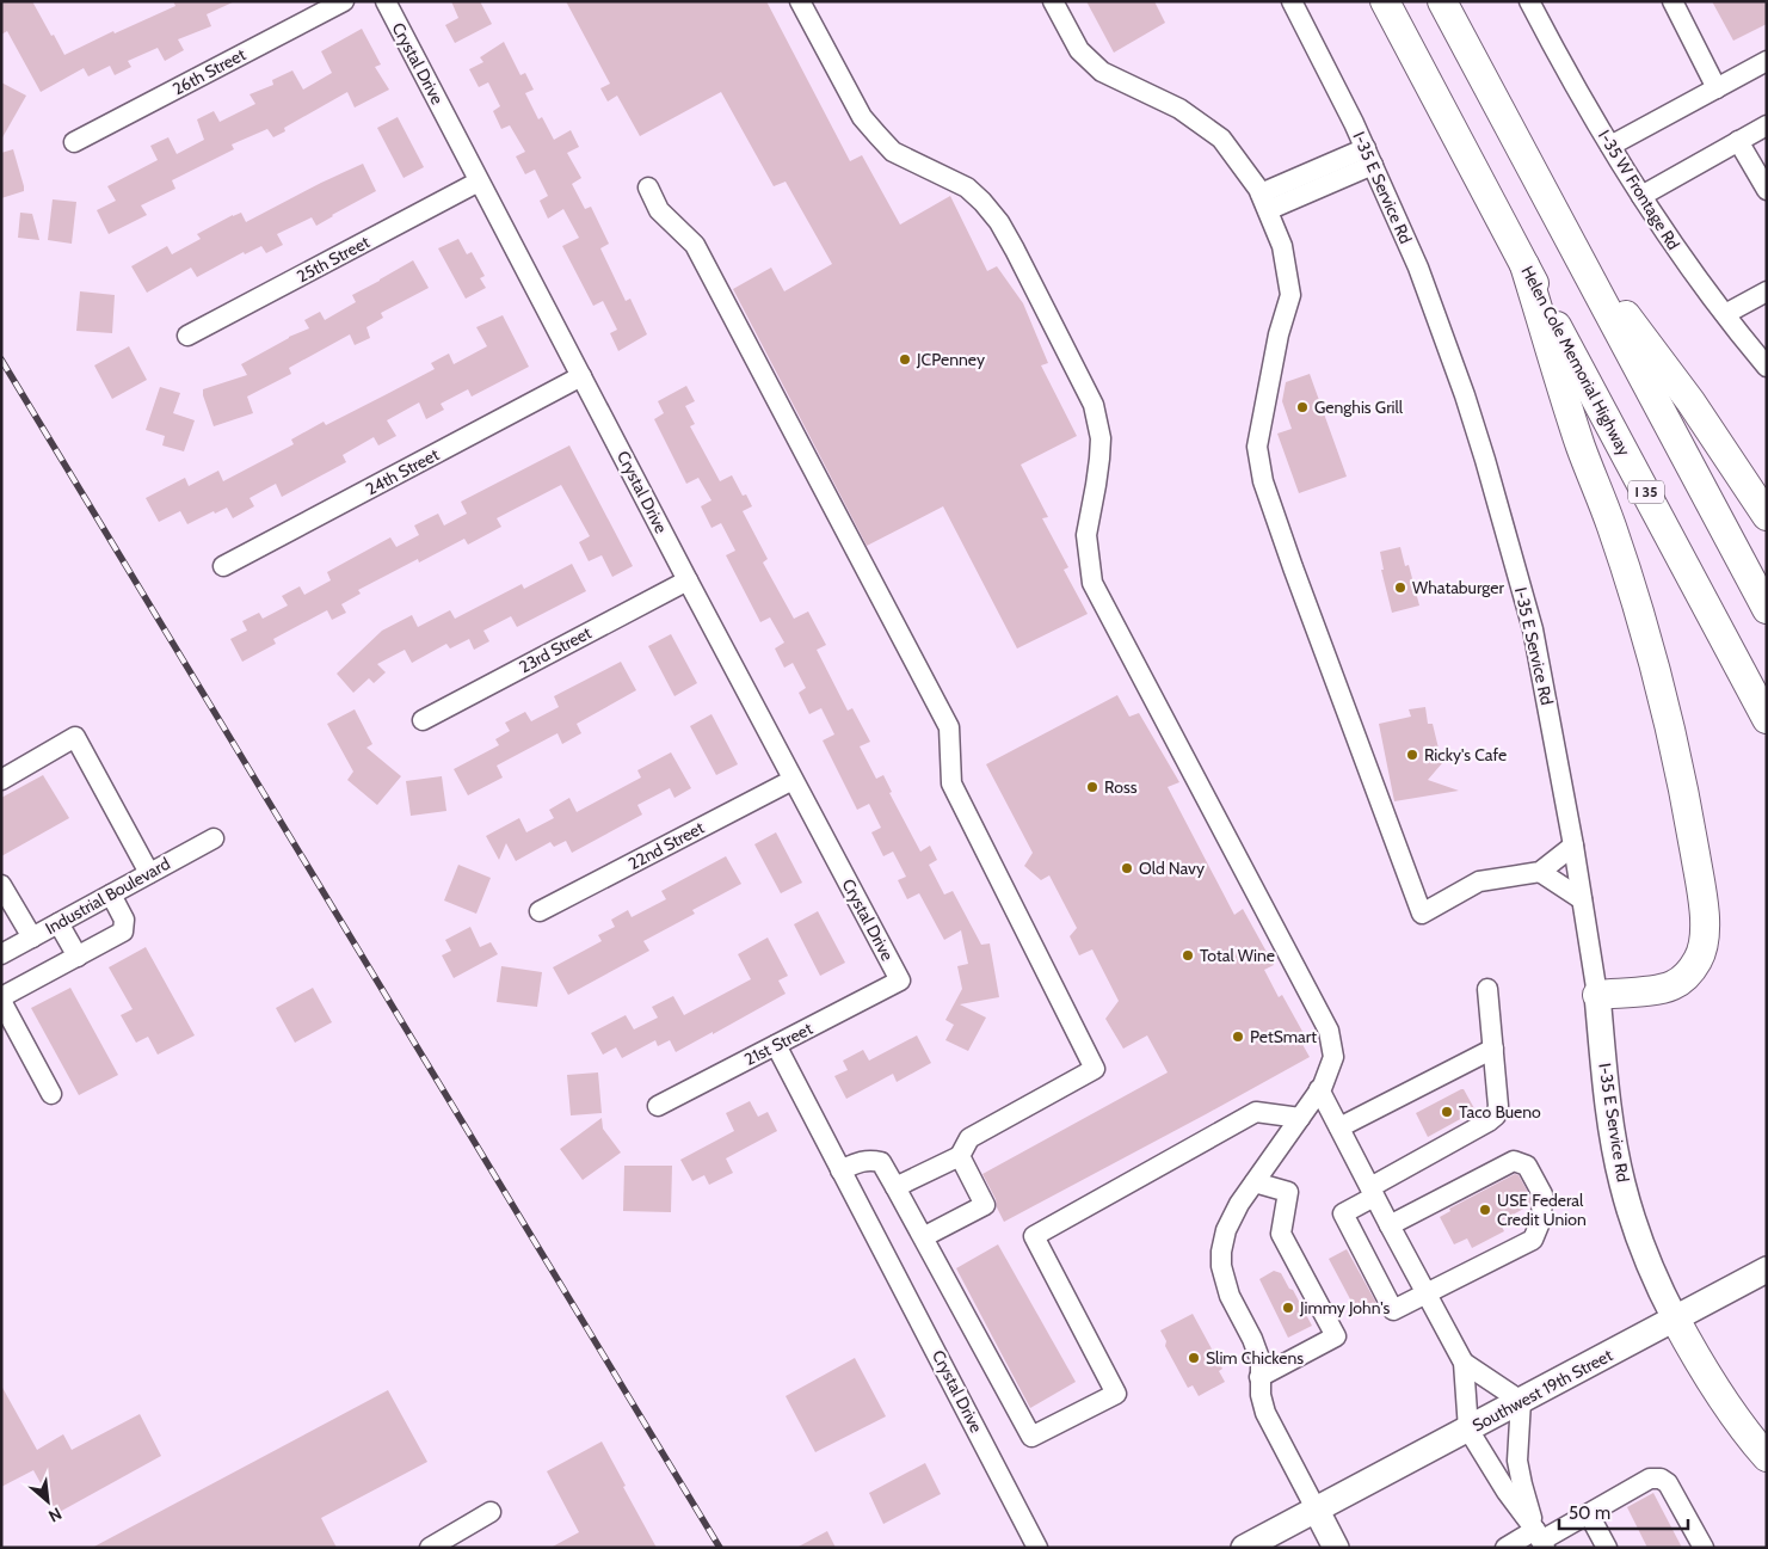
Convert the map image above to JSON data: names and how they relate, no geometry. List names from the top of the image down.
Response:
{
  "streets": {
    "highway": ["Helen Cole Memorial Highway", "I 35"],
    "main road": ["I-35 E Service Rd", "Southwest 19th Street"],
    "street": [
      "Crystal Drive",
      "26th Street",
      "I-35 W Frontage Rd",
      "25th Street",
      "24th Street",
      "23rd Street",
      "22nd Street",
      "Industrial Boulevard",
      "21st Street"
    ]
  },
  "crossings": [
    ["Crystal Drive", "25th Street"],
    ["Crystal Drive", "24th Street"],
    ["Crystal Drive", "23rd Street"],
    ["Crystal Drive", "22nd Street"],
    ["Crystal Drive", "21st Street"],
    ["I-35 E Service Rd", "Southwest 19th Street"]
  ],
  "places": [
    "JCPenney",
    "Genghis Grill",
    "Whataburger",
    "Ricky's Cafe",
    "Ross",
    "Old Navy",
    "Total Wine",
    "PetSmart",
    "Taco Bueno",
    "USE Federal Credit Union",
    "Jimmy John's",
    "Slim Chickens"
  ],
  "scale_bar": "50 m",
  "north": "bottom right"
}
